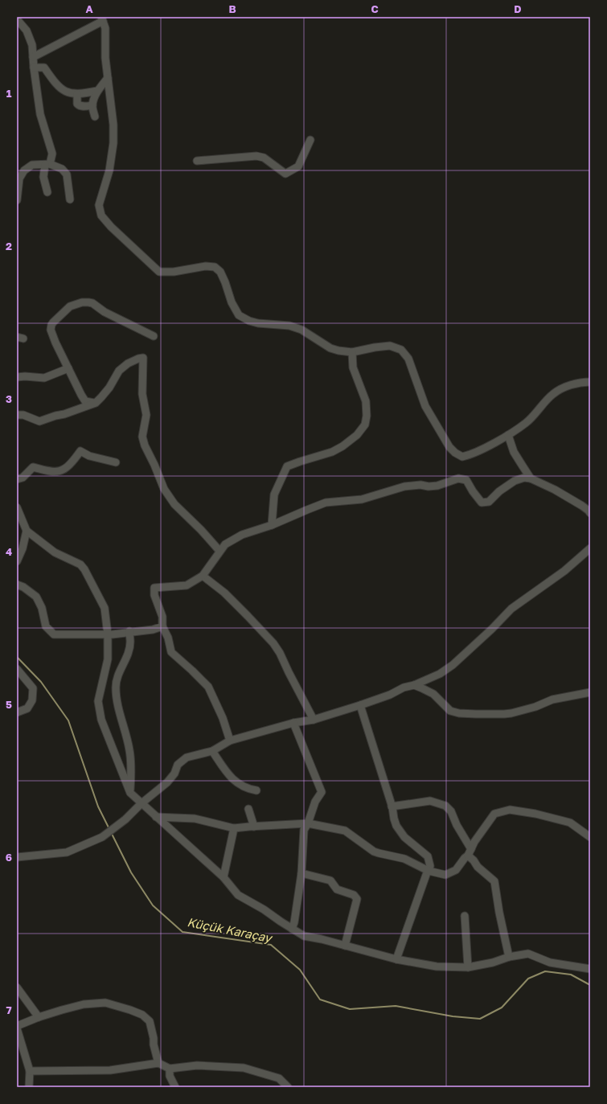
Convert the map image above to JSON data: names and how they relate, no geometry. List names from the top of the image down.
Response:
{
  "water": ["Küçük Karaçay"],
  "grid": {
    "columns": [
      "A",
      "B",
      "C",
      "D"
    ],
    "rows": [
      "1",
      "2",
      "3",
      "4",
      "5",
      "6",
      "7"
    ]
  }
}
